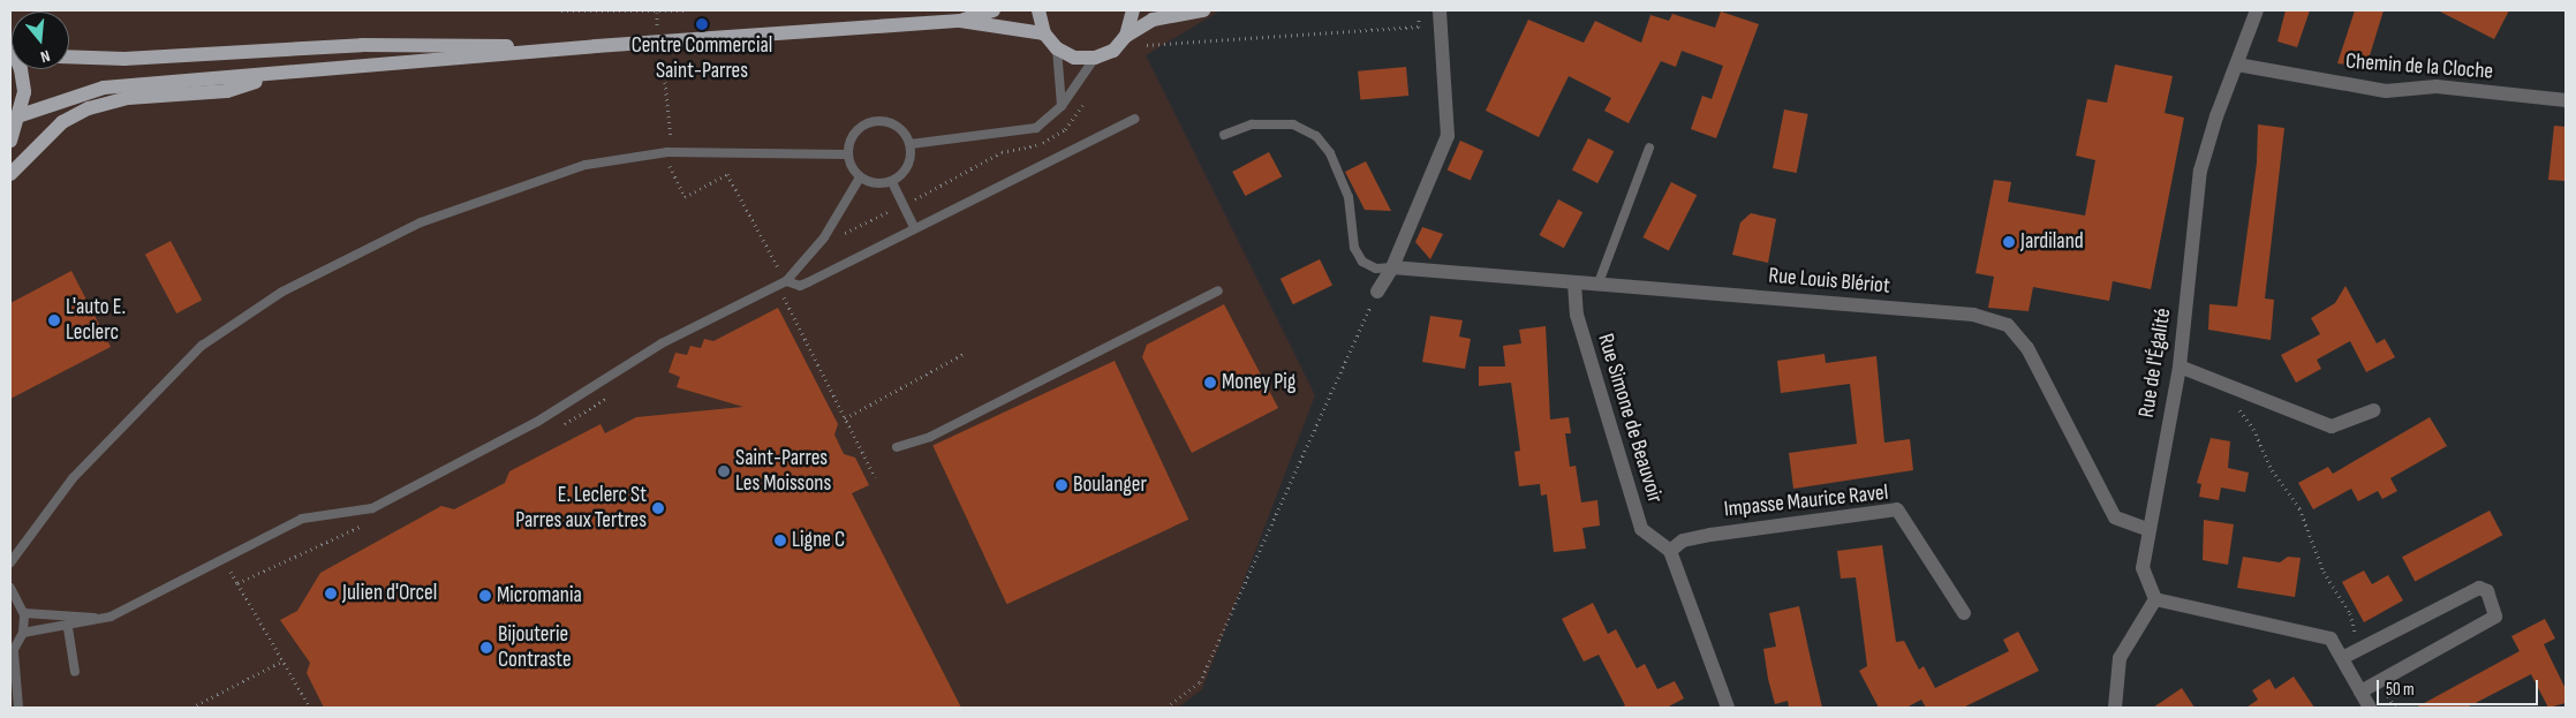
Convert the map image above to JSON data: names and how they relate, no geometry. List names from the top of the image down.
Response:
{
  "streets": {
    "street": [
      "Chemin de la Cloche",
      "Rue Louis Blériot",
      "Rue de l'Égalité",
      "Rue Simone de Beauvoir",
      "Impasse Maurice Ravel"
    ]
  },
  "crossings": [
    ["Chemin de la Cloche", "Rue de l'Égalité"],
    ["Rue Louis Blériot", "Rue de l'Égalité"],
    ["Rue Louis Blériot", "Rue Simone de Beauvoir"],
    ["Rue Simone de Beauvoir", "Impasse Maurice Ravel"]
  ],
  "places": [
    "Centre Commercial Saint-Parres",
    "Jardiland",
    "L'auto E. Leclerc",
    "Money Pig",
    "Saint-Parres Les Moissons",
    "Boulanger",
    "E. Leclerc St Parres aux Tertres",
    "Ligne C",
    "Julien d'Orcel",
    "Micromania",
    "Bijouterie Contraste"
  ],
  "scale_bar": "50 m",
  "north": "bottom"
}
